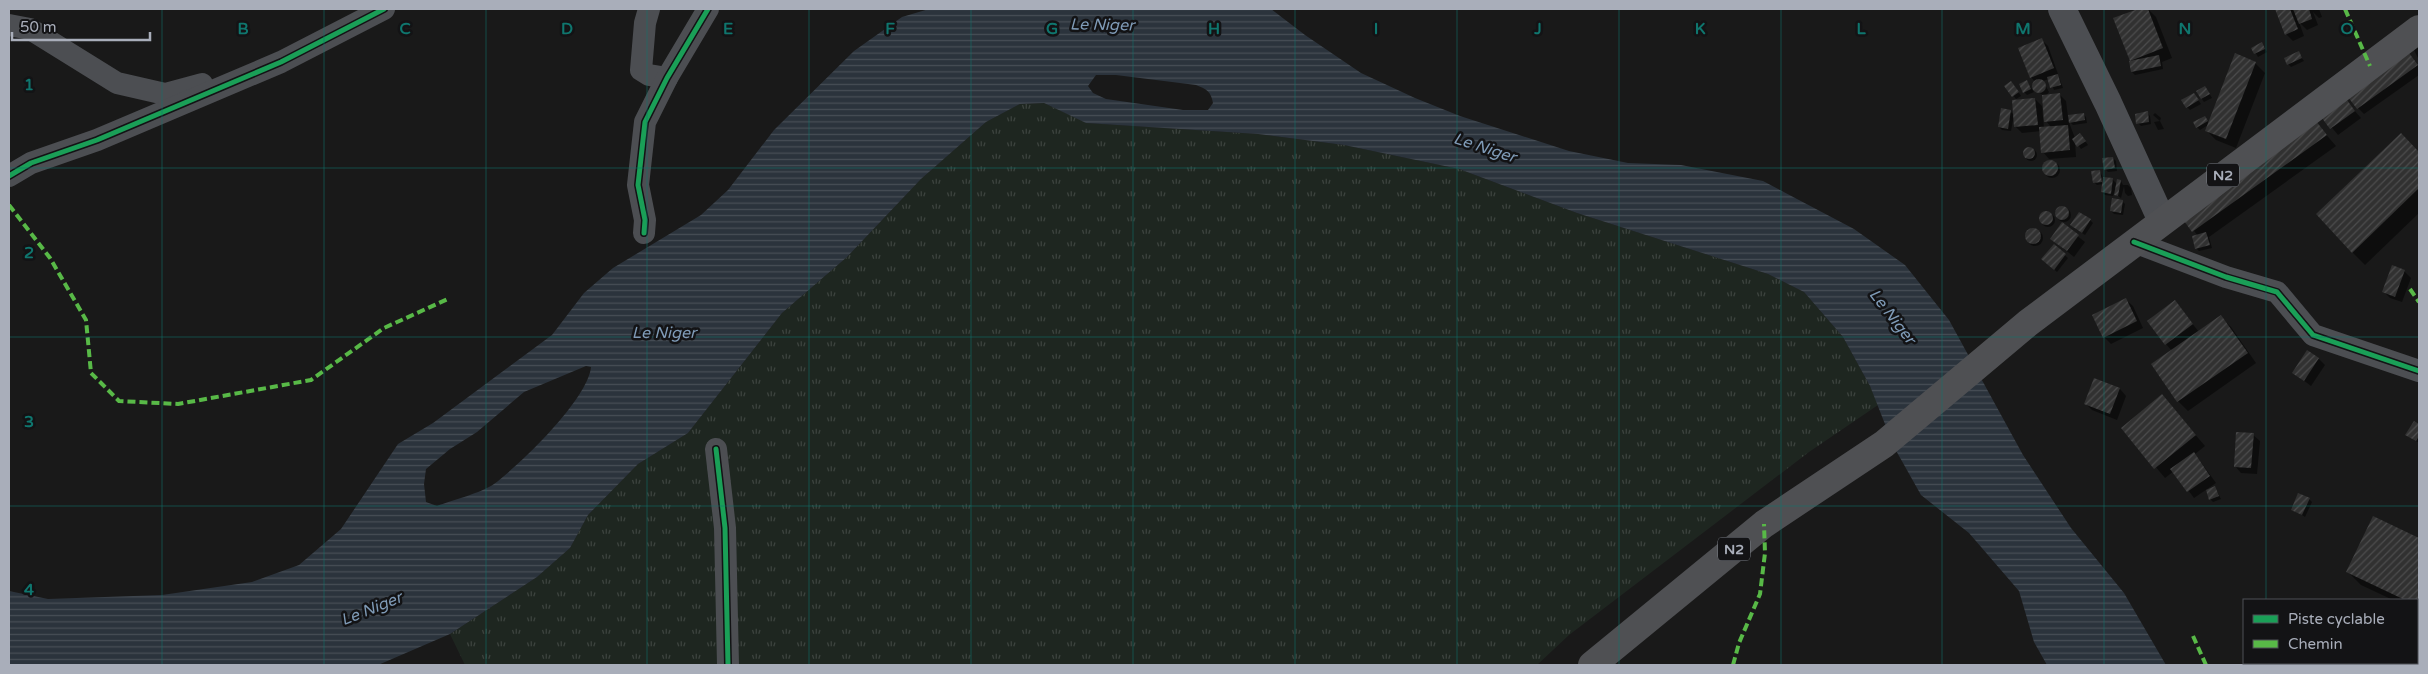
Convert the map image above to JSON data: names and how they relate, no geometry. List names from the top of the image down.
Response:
{
  "streets": {
    "highway": ["N2"]
  },
  "water": ["Le Niger"],
  "legend": ["Piste cyclable", "Chemin"],
  "scale_bar": "50 m",
  "grid": {
    "columns": [
      "B",
      "C",
      "D",
      "E",
      "F",
      "G",
      "H",
      "I",
      "J",
      "K",
      "L",
      "M",
      "N",
      "O"
    ],
    "rows": [
      "1",
      "2",
      "3",
      "4"
    ]
  }
}
